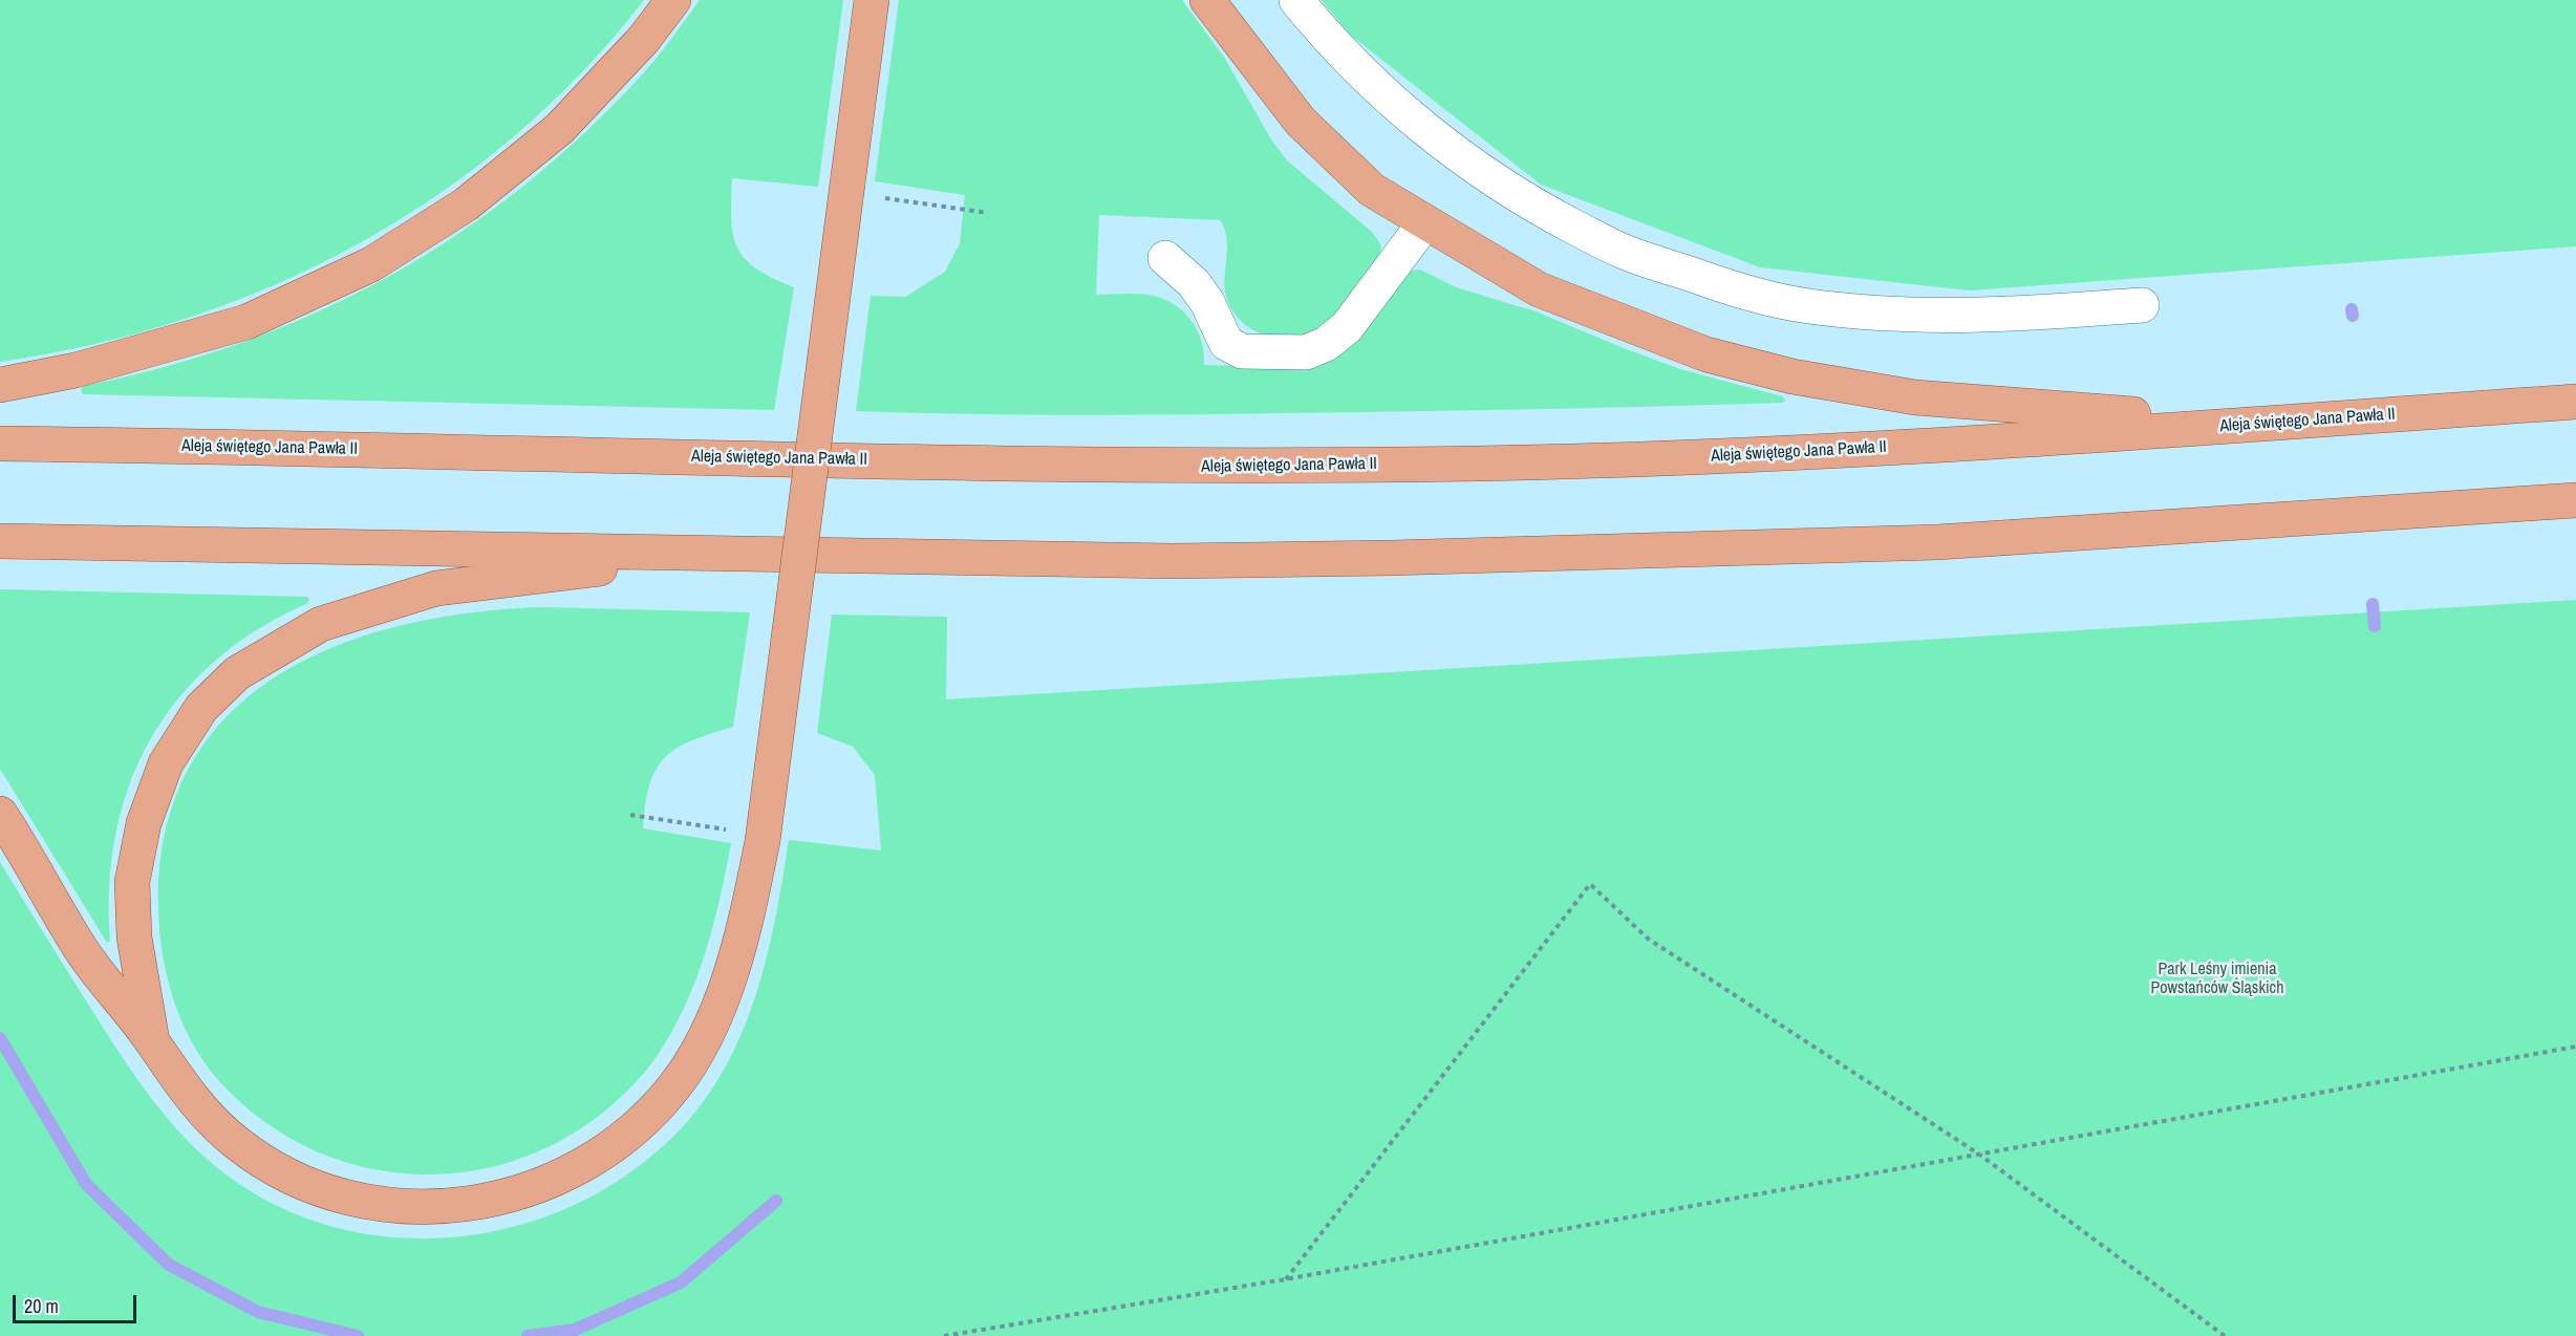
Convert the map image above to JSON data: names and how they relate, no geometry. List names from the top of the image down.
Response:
{
  "streets": {
    "main road": ["Aleja świętego Jana Pawła II"]
  },
  "parks": ["Park Leśny imienia Powstańców Śląskich"],
  "scale_bar": "20 m"
}
